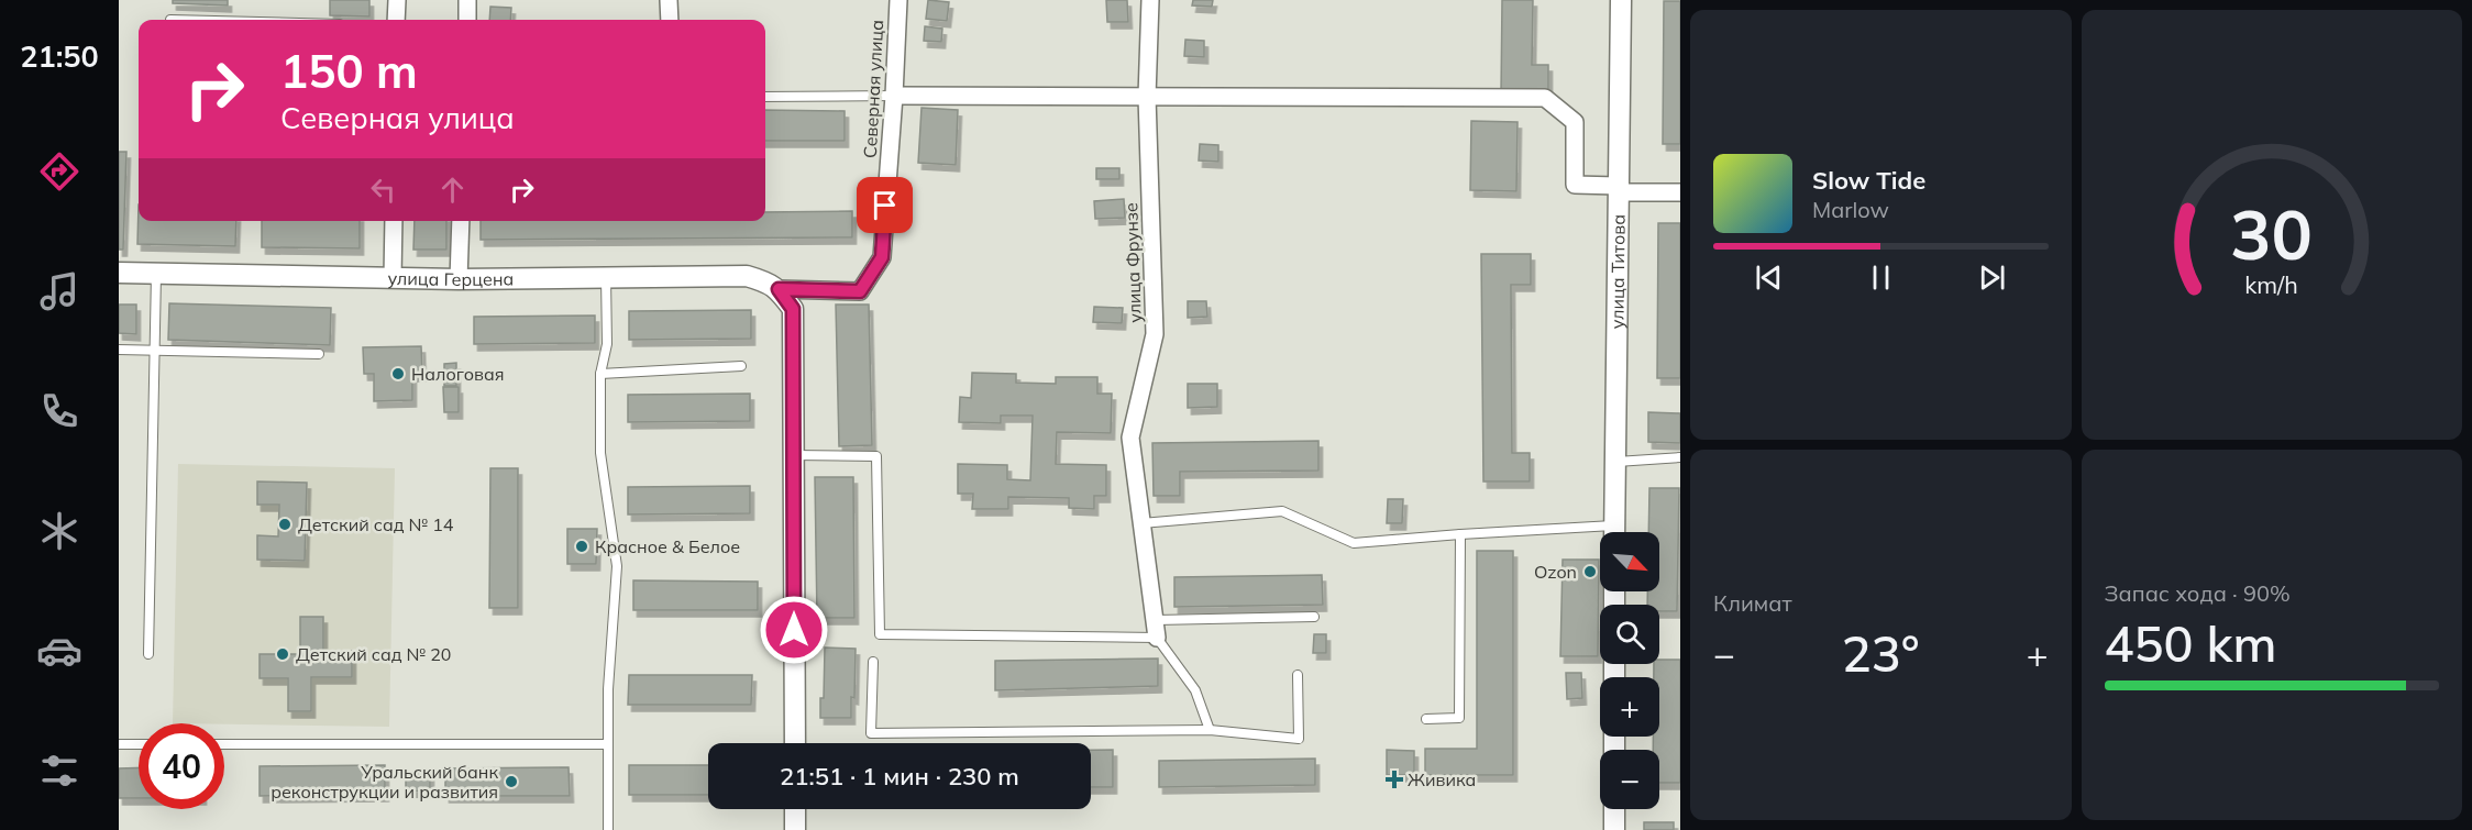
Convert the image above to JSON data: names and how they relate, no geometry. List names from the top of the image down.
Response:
{
  "streets": {
    "street": [
      "Северная улица",
      "улица Фрунзе",
      "улица Титова",
      "улица Герцена"
    ]
  },
  "crossings": [
    ["Северная улица", "улица Герцена"]
  ],
  "places": {
    "other": [
      "Налоговая",
      "Детский сад № 14",
      "Красное & Белое",
      "Ozon",
      "Детский сад № 20",
      "Уральский банк реконструкции и развития"
    ],
    "health": ["Живика"]
  },
  "north": "bottom right",
  "page": {
    "tabs": "21:50",
    "turn": ["150 m", "Северная улица"],
    "song": ["Slow Tide", "Marlow"],
    "tile": [
      "Климат",
      ["Запас хода · 90%", "450 km"]
    ],
    "map_buttons": ["+", "−"],
    "heat": ["−", "23°", "+"],
    "limit": "40",
    "trip": "21:51 · 1 мин · 230 m",
    "gauge": ["30", "km/h"]
  }
}
